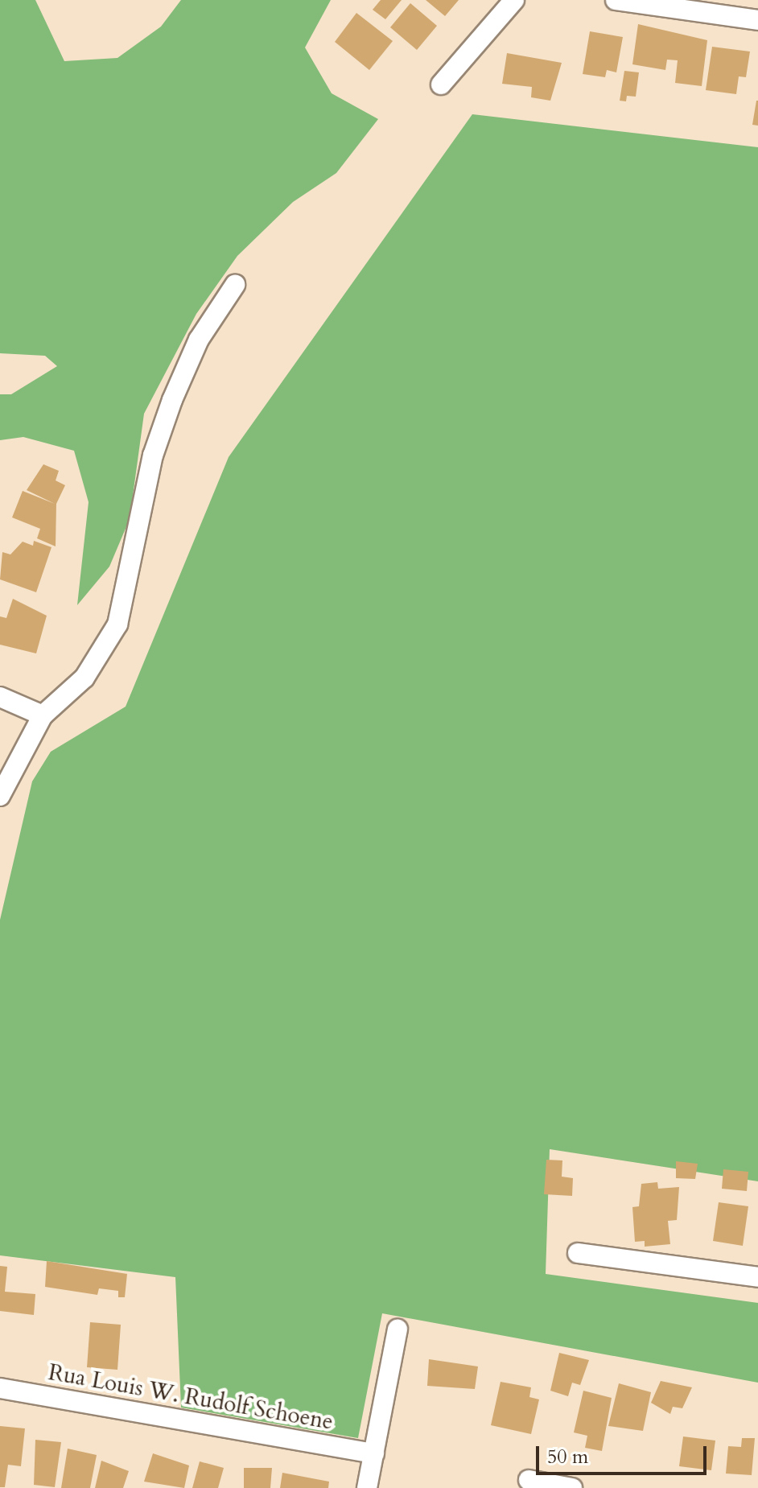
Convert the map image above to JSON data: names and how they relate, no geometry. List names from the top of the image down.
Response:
{
  "streets": {
    "street": ["Rua Louis W. Rudolf Schoene"]
  },
  "scale_bar": "50 m"
}
